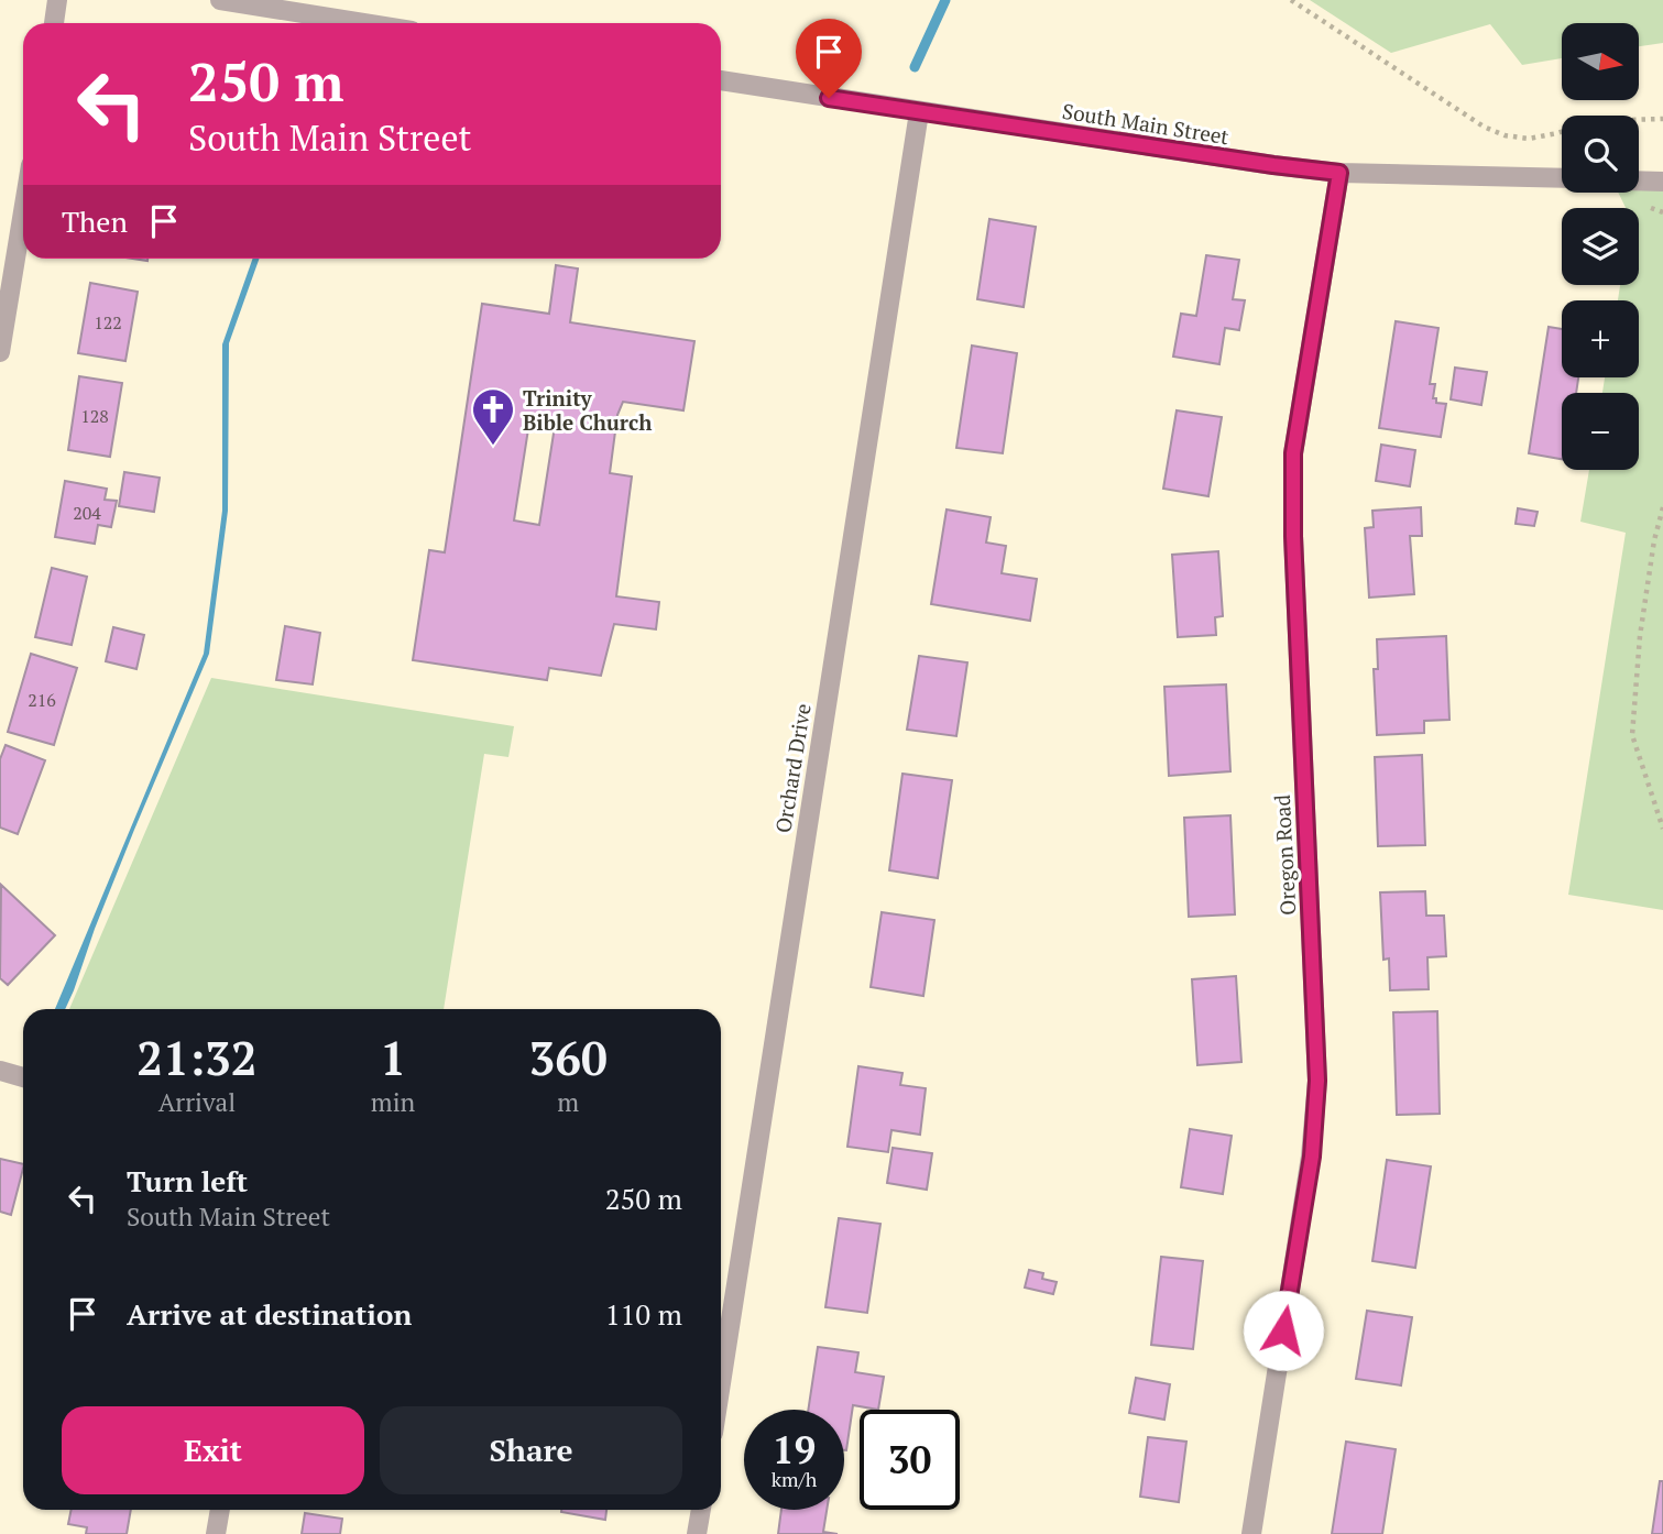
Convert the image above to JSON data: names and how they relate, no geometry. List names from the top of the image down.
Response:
{
  "streets": {
    "street": ["South Main Street", "Orchard Drive", "Oregon Road"]
  },
  "crossings": [
    ["South Main Street", "Orchard Drive"],
    ["South Main Street", "Oregon Road"]
  ],
  "places": {
    "church": ["Trinity Bible Church"]
  },
  "house_numbers": [
    "122",
    "128",
    "204",
    "216"
  ],
  "north": "right",
  "page": {
    "map_buttons": ["+", "−"],
    "turn": ["250 m", "South Main Street"],
    "then": "Then",
    "eta": [
      "21:32",
      "Arrival",
      "1",
      "min",
      "360",
      "m"
    ],
    "list": [
      {
        "name": "Turn left",
        "note": "South Main Street",
        "value": "250 m"
      },
      {
        "name": "Arrive at destination",
        "value": "110 m"
      }
    ],
    "buttons": ["Exit", "Share"],
    "speed": "19 km/h",
    "limit": "30"
  }
}
